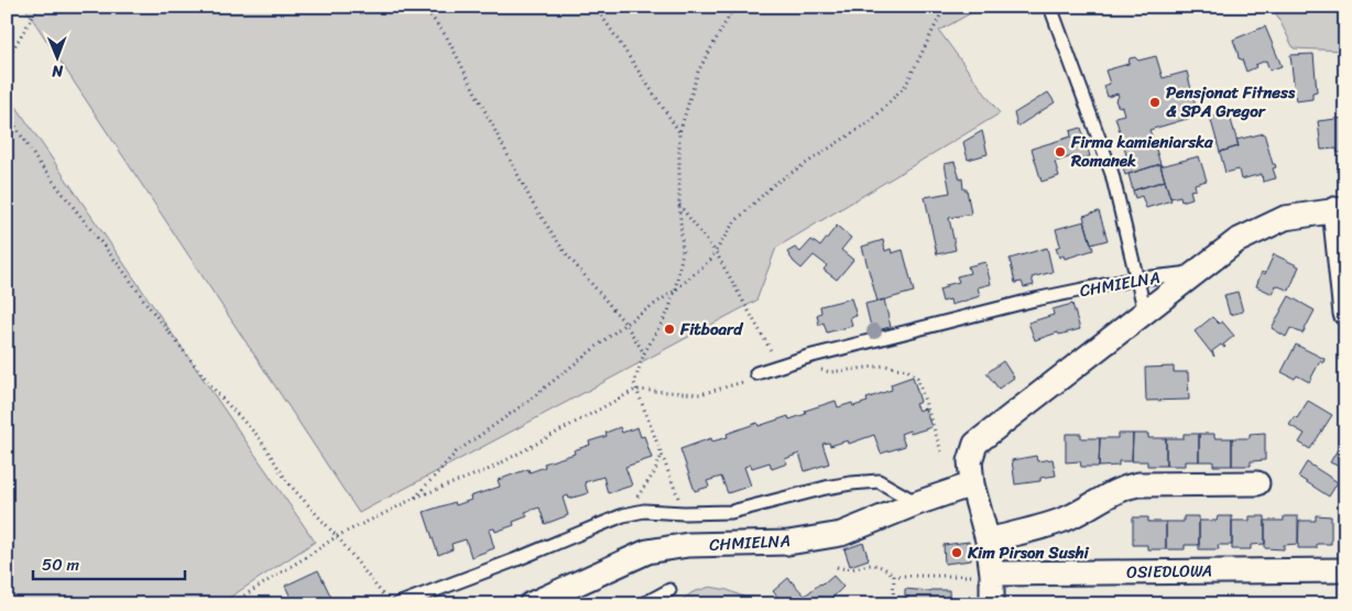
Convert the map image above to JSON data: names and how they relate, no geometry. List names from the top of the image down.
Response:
{
  "streets": {
    "street": ["CHMIELNA", "OSIEDLOWA"]
  },
  "crossings": [
    ["CHMIELNA", "OSIEDLOWA"]
  ],
  "places": [
    "Pensjonat Fitness & SPA Gregor",
    "Firma kamieniarska Romanek",
    "Fitboard",
    "Kim Pirson Sushi"
  ],
  "scale_bar": "50 m",
  "north": "bottom"
}
